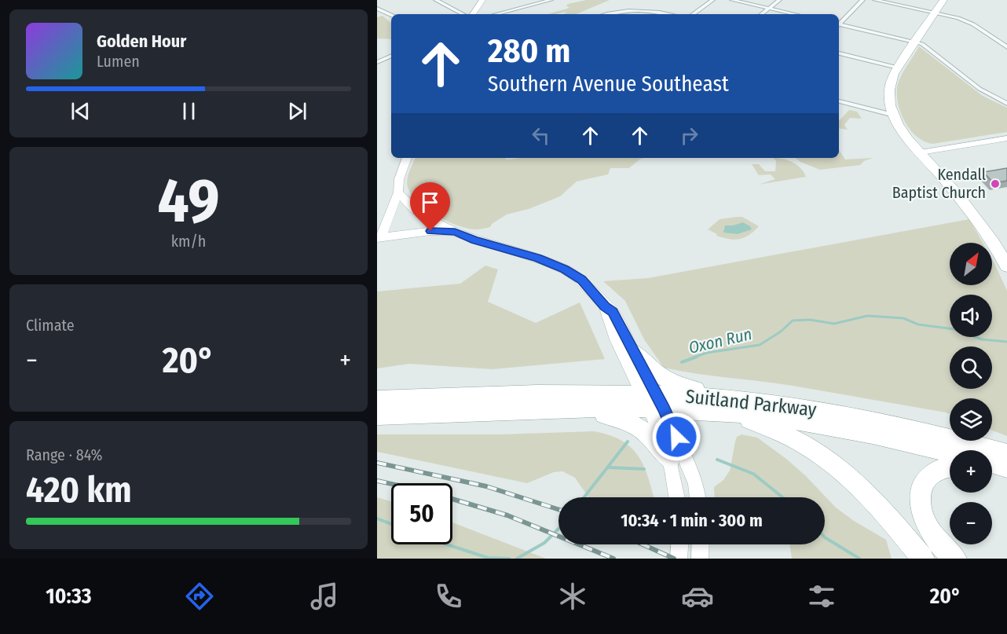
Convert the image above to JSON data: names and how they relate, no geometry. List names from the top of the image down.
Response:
{
  "streets": {
    "highway": ["Suitland Parkway"]
  },
  "water": ["Oxon Run"],
  "places": ["Kendall Baptist Church"],
  "north": "top right",
  "page": {
    "turn": ["280 m", "Southern Avenue Southeast"],
    "song": ["Golden Hour", "Lumen"],
    "tile": [
      ["49", "km/h"],
      "Climate",
      ["Range · 84%", "420 km"]
    ],
    "map_buttons": ["+", "−"],
    "heat": ["−", "20°", "+"],
    "limit": "50",
    "trip": "10:34 · 1 min · 300 m",
    "tabs": ["10:33", "20°"]
  }
}
